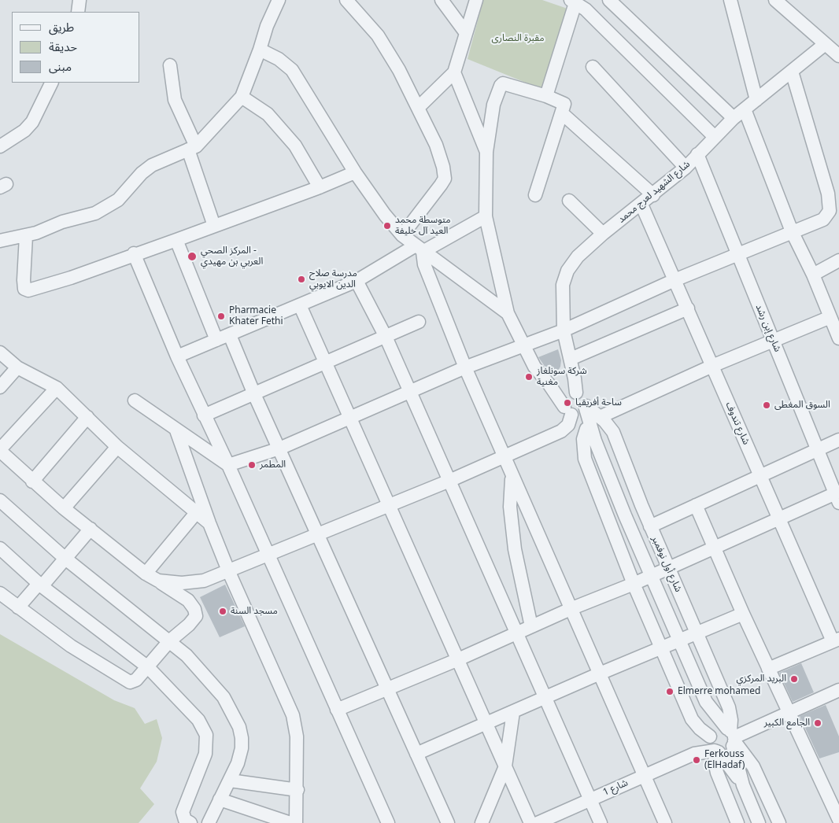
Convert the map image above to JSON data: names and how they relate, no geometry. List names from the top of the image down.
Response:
{
  "streets": {
    "street": [
      "شارع الشهيد لعرج محمد",
      "شارع إبن رشد",
      "شارع تندوف",
      "شارع أول نوفمبر",
      "شارع 1"
    ]
  },
  "crossings": [
    ["شارع الشهيد لعرج محمد", "شارع إبن رشد"],
    ["شارع الشهيد لعرج محمد", "شارع تندوف"],
    ["شارع أول نوفمبر", "شارع 1"]
  ],
  "parks": ["مقبرة النصارى"],
  "places": [
    "متوسطة محمد العيد آل خليفة",
    "المركز الصحي - العربي بن مهيدي",
    "مدرسة صلاح الدين الايوبي",
    "Pharmacie Khater Fethi",
    "شركة سونلغاز مغنية",
    "ساحة أفريقيا",
    "السوق المغطى",
    "المطمر",
    "مسجد السنة",
    "البريد المركزي",
    "Elmerre mohamed",
    "الجامع الكبير",
    "Ferkouss (ElHadaf)"
  ],
  "legend": ["طريق", "حديقة", "مبنى"]
}
